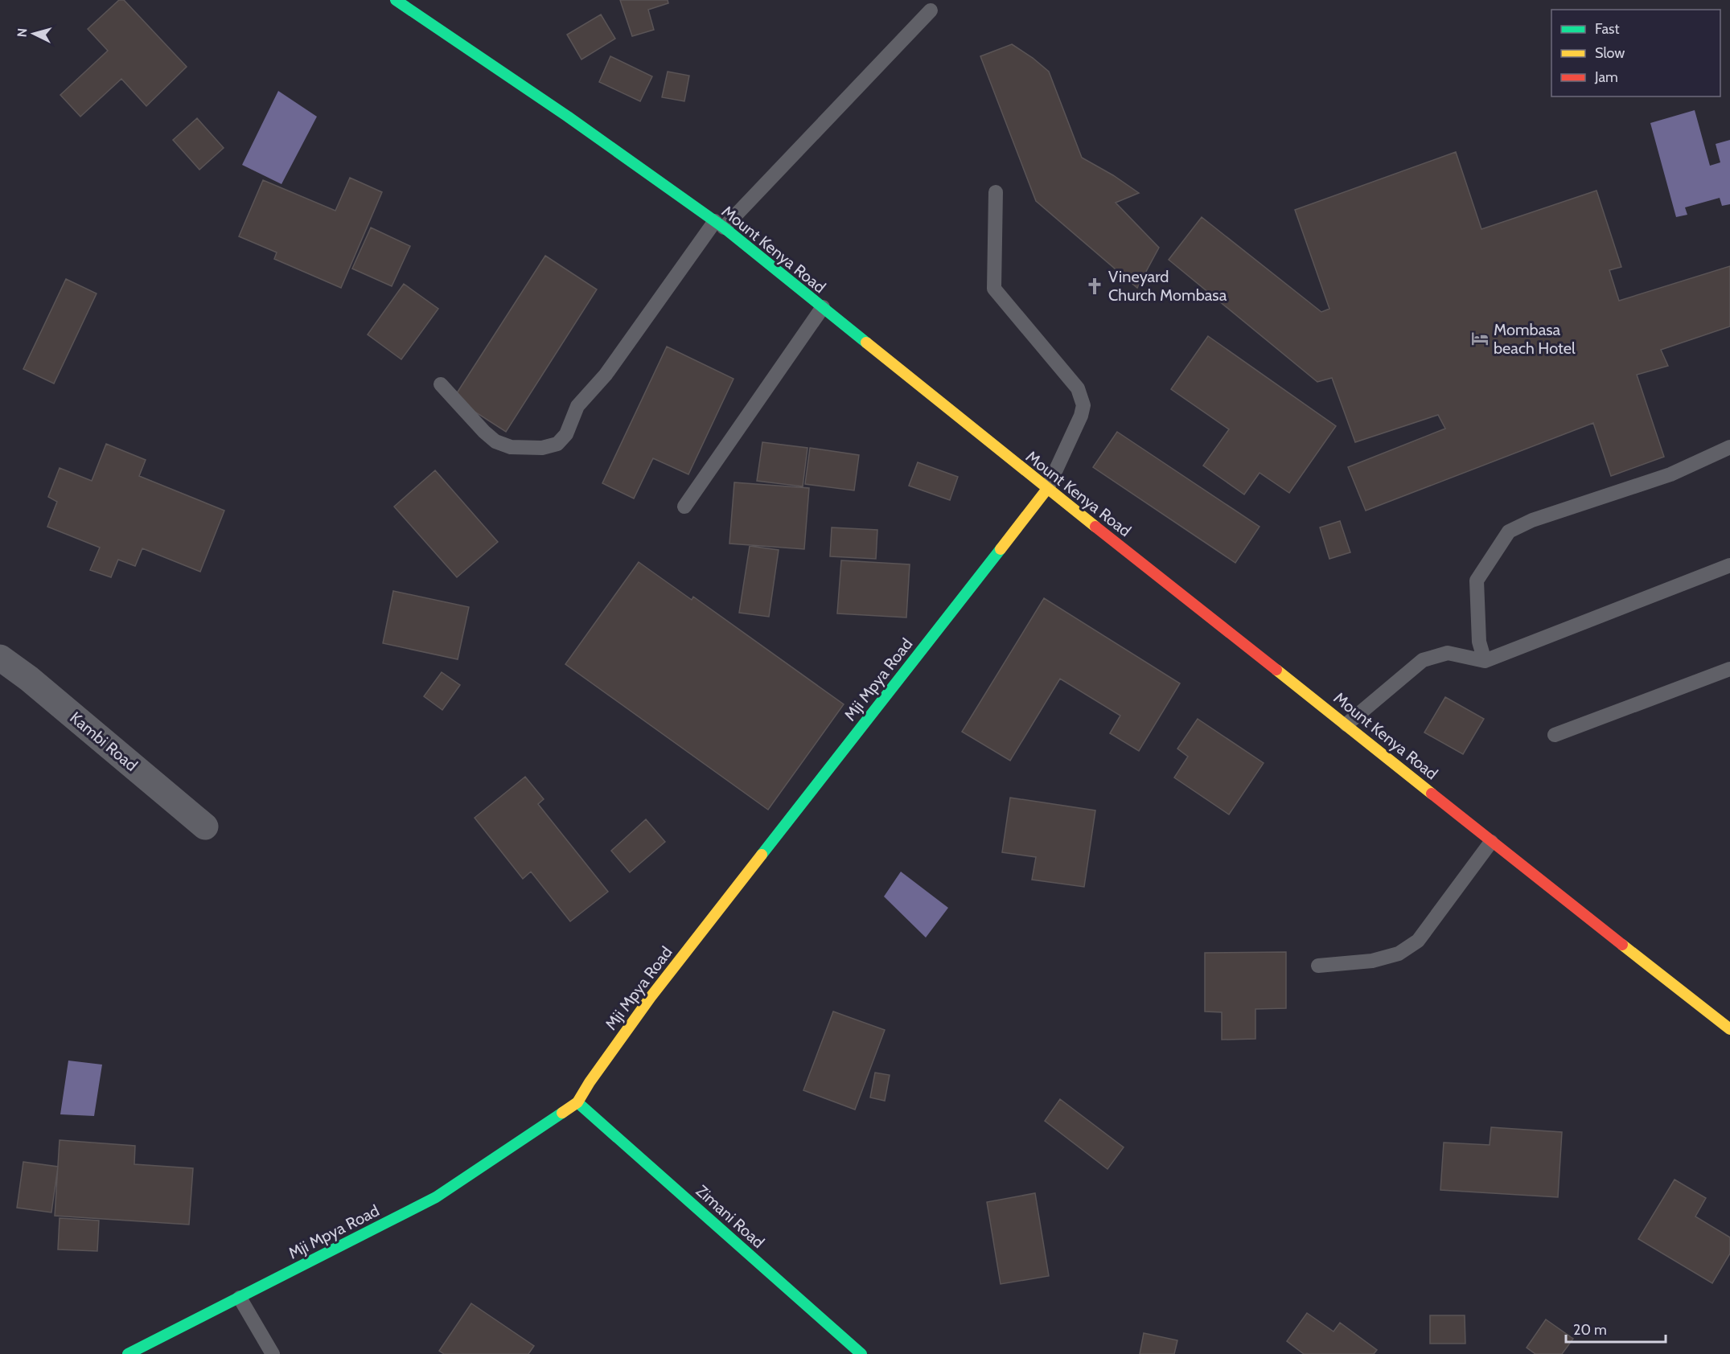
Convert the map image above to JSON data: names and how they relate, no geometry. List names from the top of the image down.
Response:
{
  "streets": {
    "main road": ["Mount Kenya Road", "Mji Mpya Road", "Zimani Road"],
    "street": ["Kambi Road"]
  },
  "crossings": [
    ["Mount Kenya Road", "Mji Mpya Road"],
    ["Mji Mpya Road", "Zimani Road"]
  ],
  "places": {
    "church": ["Vineyard Church Mombasa"],
    "hotel": ["Mombasa beach Hotel"]
  },
  "legend": ["Fast", "Slow", "Jam"],
  "scale_bar": "20 m",
  "north": "left"
}
